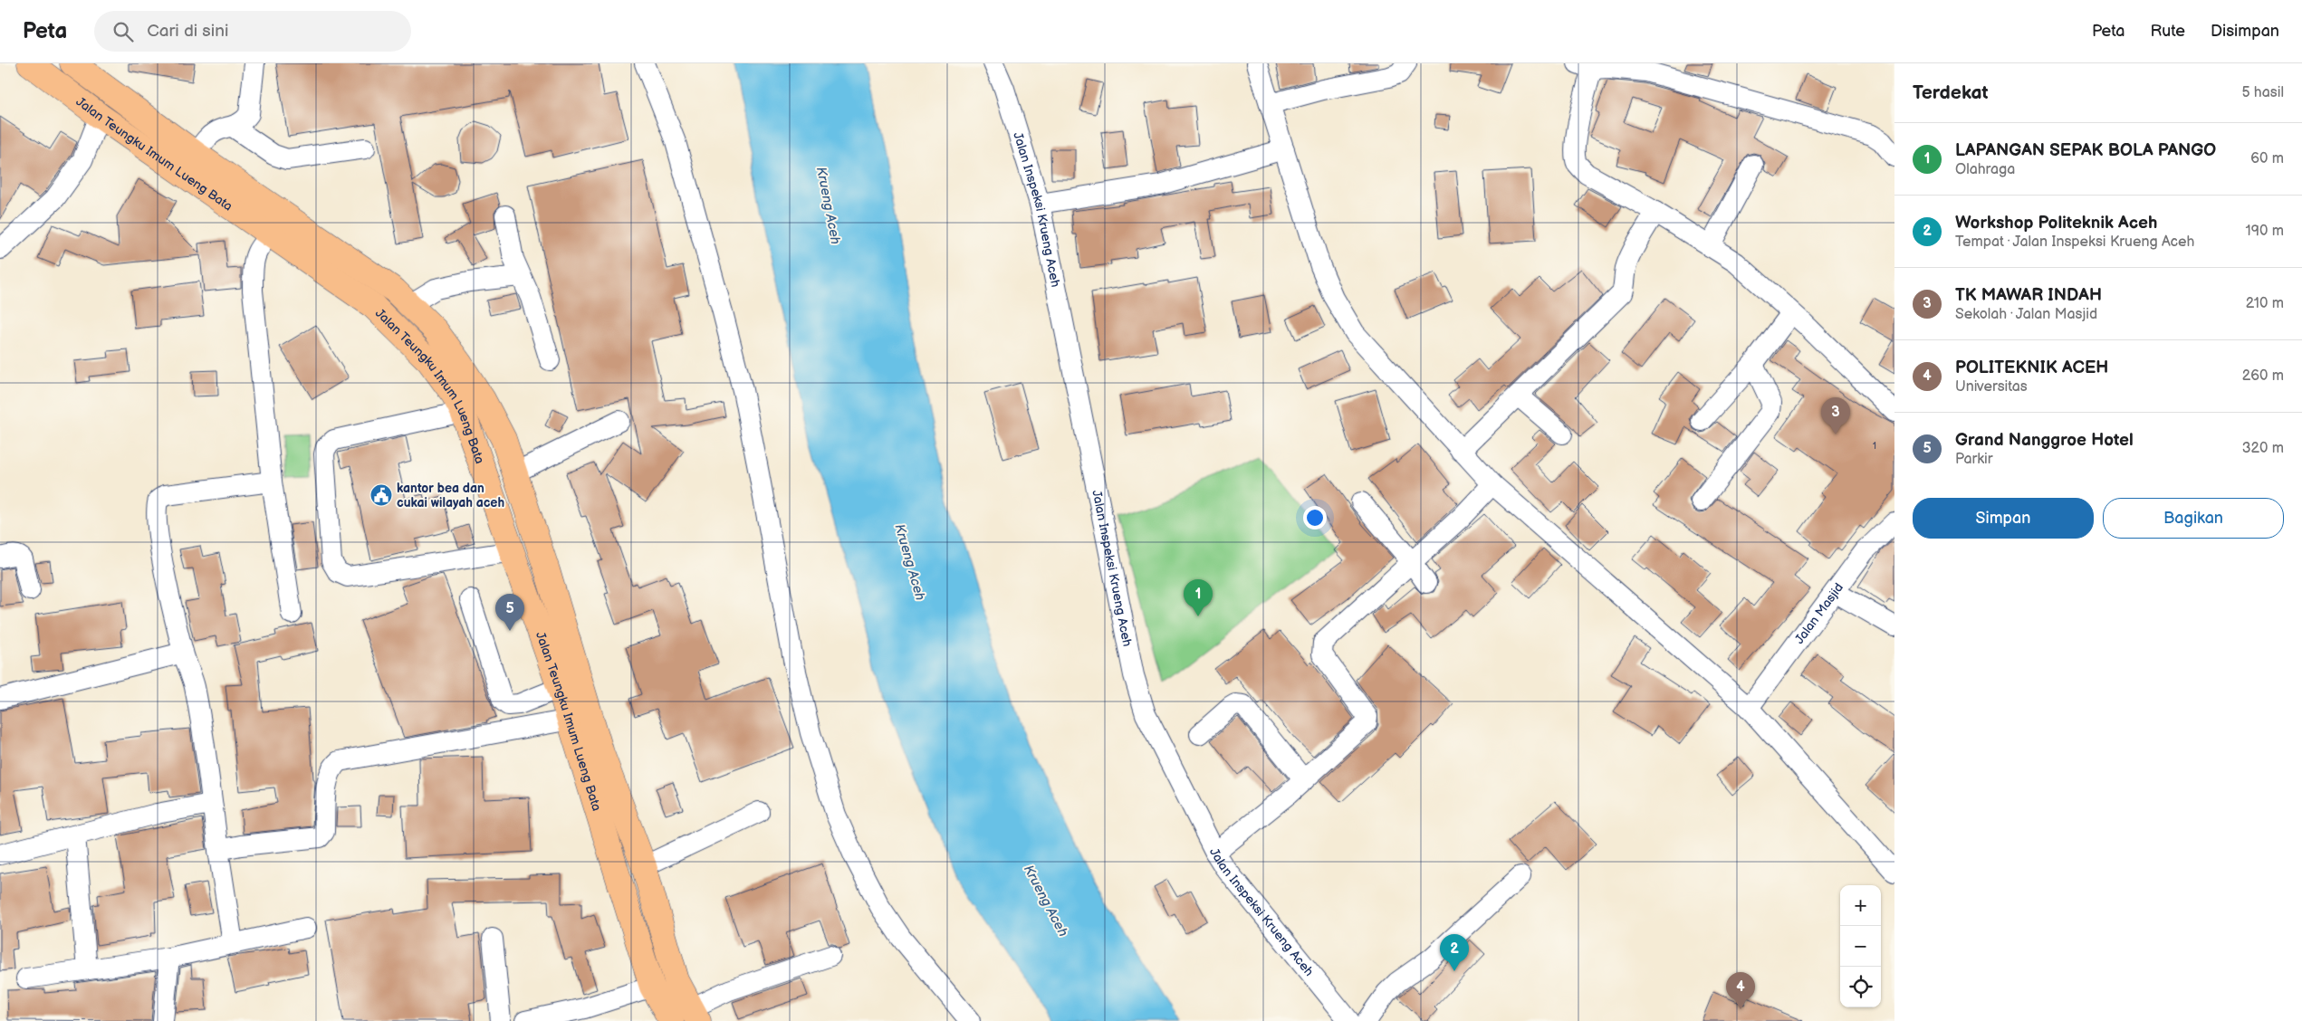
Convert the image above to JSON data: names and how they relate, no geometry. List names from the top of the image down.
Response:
{
  "streets": {
    "highway": ["Jalan Teungku Imum Lueng Bata"],
    "street": ["Jalan Inspeksi Krueng Aceh", "Jalan Masjid"]
  },
  "water": ["Krueng Aceh"],
  "places": {
    "public building": ["kantor bea dan cukai wilayah aceh"]
  },
  "house_numbers": ["1"],
  "page": {
    "header": "Peta",
    "search": "Cari di sini",
    "nav": ["Peta", "Rute", "Disimpan"],
    "heading": ["Terdekat", "5 hasil"],
    "list": [
      {
        "mark": "1",
        "name": "LAPANGAN SEPAK BOLA PANGO",
        "note": "Olahraga",
        "value": "60 m"
      },
      {
        "mark": "2",
        "name": "Workshop Politeknik Aceh",
        "note": "Tempat · Jalan Inspeksi Krueng Aceh",
        "value": "190 m"
      },
      {
        "mark": "3",
        "name": "TK MAWAR INDAH",
        "note": "Sekolah · Jalan Masjid",
        "value": "210 m"
      },
      {
        "mark": "4",
        "name": "POLITEKNIK ACEH",
        "note": "Universitas",
        "value": "260 m"
      },
      {
        "mark": "5",
        "name": "Grand Nanggroe Hotel",
        "note": "Parkir",
        "value": "320 m"
      }
    ],
    "pins": [
      "3",
      "1",
      "5",
      "2",
      "4"
    ],
    "buttons": ["Simpan", "Bagikan"],
    "map_buttons": ["+", "−"]
  }
}
